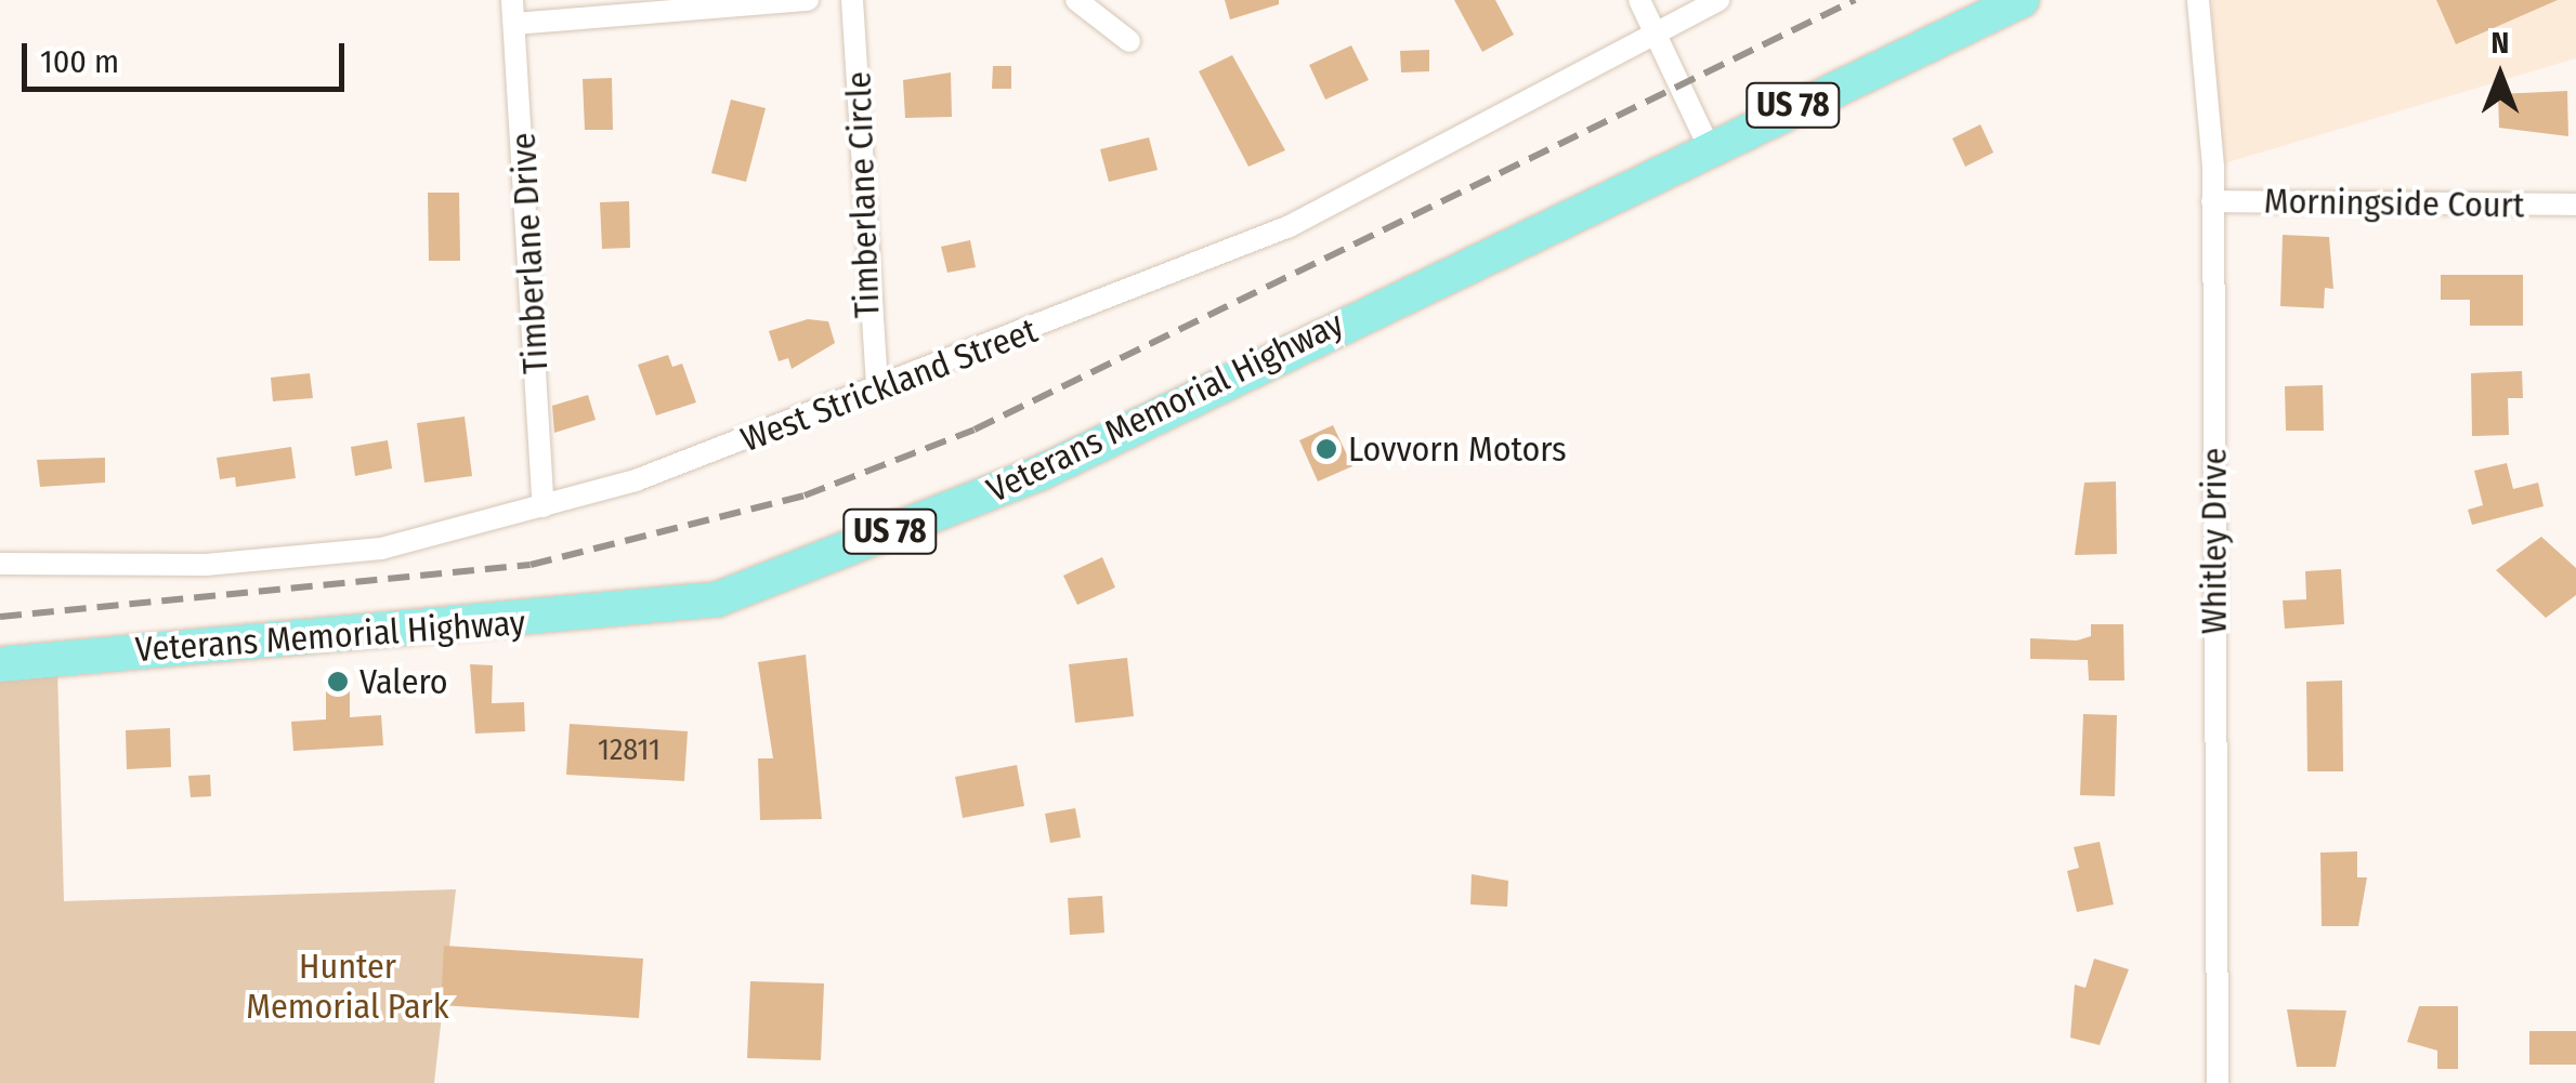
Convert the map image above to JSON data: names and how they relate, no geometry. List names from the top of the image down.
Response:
{
  "streets": {
    "main road": ["US 78", "Veterans Memorial Highway"],
    "street": [
      "Timberlane Circle",
      "Morningside Court",
      "Timberlane Drive",
      "West Strickland Street",
      "Whitley Drive"
    ]
  },
  "crossings": [
    ["Timberlane Circle", "West Strickland Street"],
    ["Morningside Court", "Whitley Drive"],
    ["Timberlane Drive", "West Strickland Street"]
  ],
  "parks": ["Hunter Memorial Park"],
  "places": ["Lovvorn Motors", "Valero"],
  "house_numbers": ["12811"],
  "scale_bar": "100 m",
  "north": "top"
}
